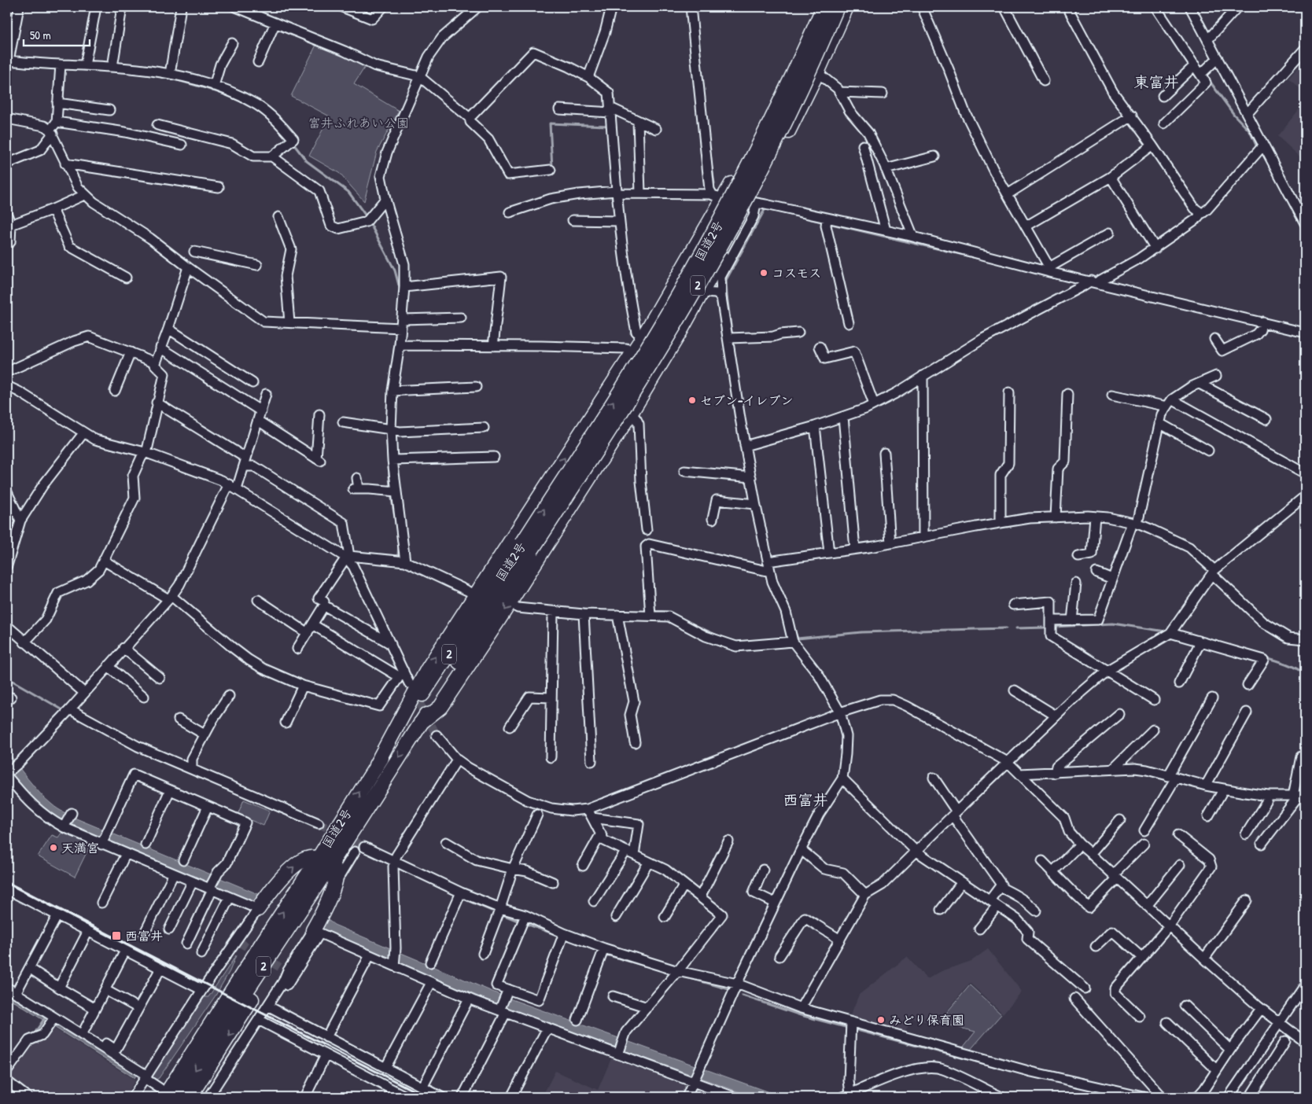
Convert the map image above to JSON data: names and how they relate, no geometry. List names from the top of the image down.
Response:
{
  "streets": {
    "highway": ["国道2号", "2"]
  },
  "districts": ["東富井", "西富井"],
  "parks": ["富井ふれあい公園"],
  "places": {
    "other": [
      "コスモス",
      "セブン-イレブン",
      "天満宮",
      "みどり保育園"
    ],
    "transit": ["西富井"]
  },
  "scale_bar": "50 m"
}
